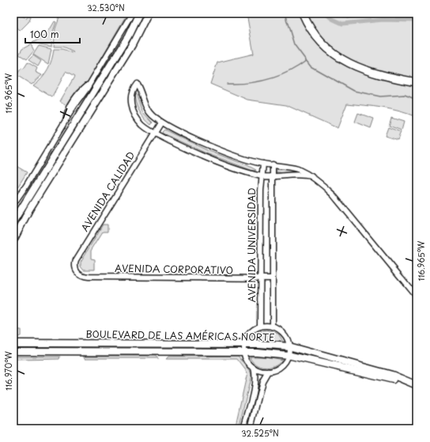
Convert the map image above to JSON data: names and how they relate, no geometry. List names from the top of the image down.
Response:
{
  "streets": {
    "main road": ["BOULEVARD DE LAS AMÉRICAS NORTE"],
    "street": ["AVENIDA CALIDAD", "AVENIDA UNIVERSIDAD", "AVENIDA CORPORATIVO"]
  },
  "crossings": [
    ["AVENIDA CALIDAD", "AVENIDA CORPORATIVO"],
    ["AVENIDA UNIVERSIDAD", "AVENIDA CORPORATIVO"]
  ],
  "scale_bar": "100 m",
  "coordinates": [
    "32.530°N",
    "116.965°W",
    "116.970°W",
    "32.525°N"
  ]
}
